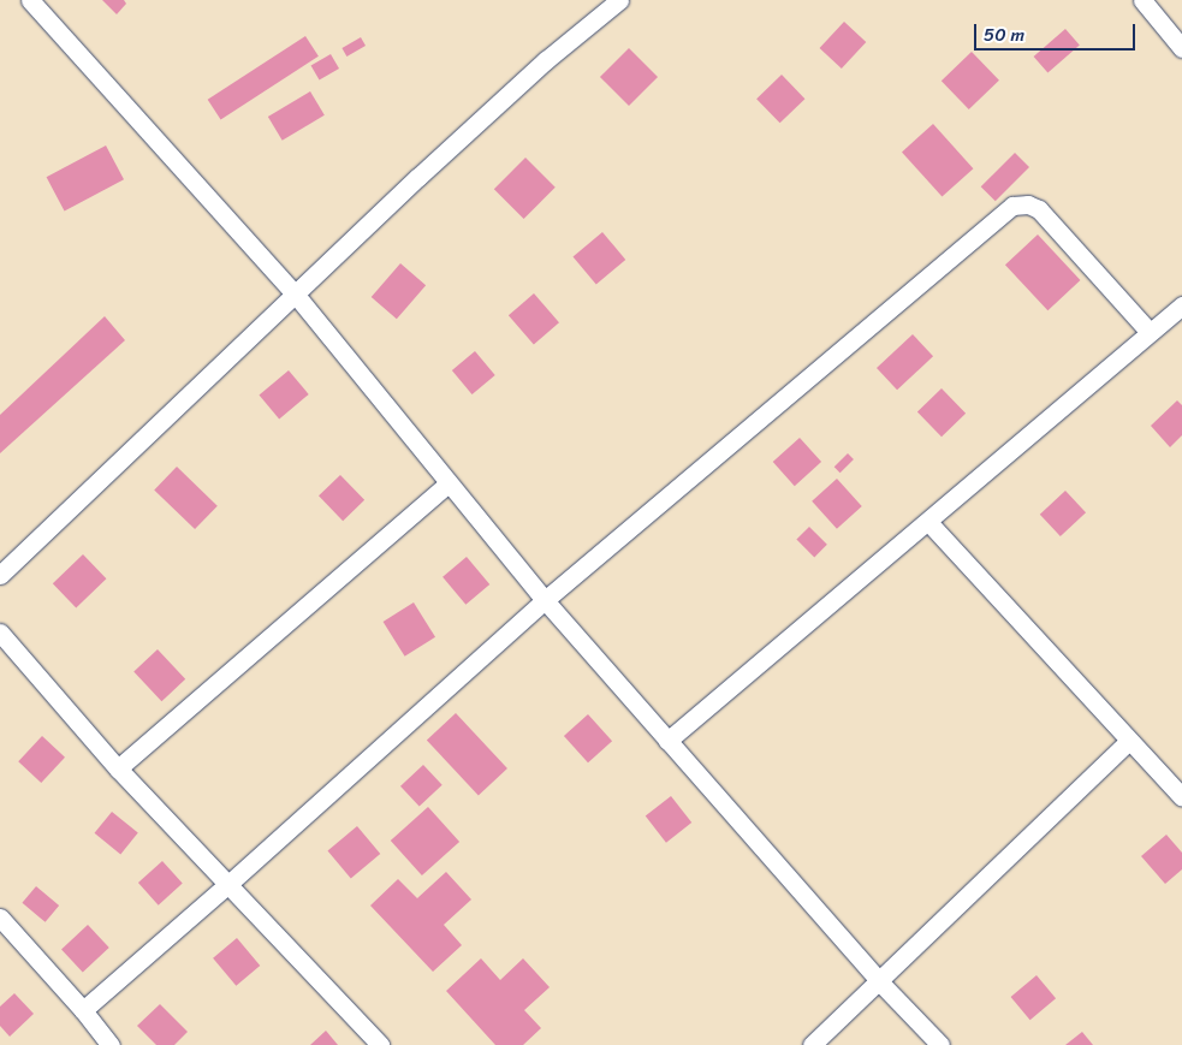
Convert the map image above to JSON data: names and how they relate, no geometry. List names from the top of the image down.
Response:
{
  "scale_bar": "50 m"
}
